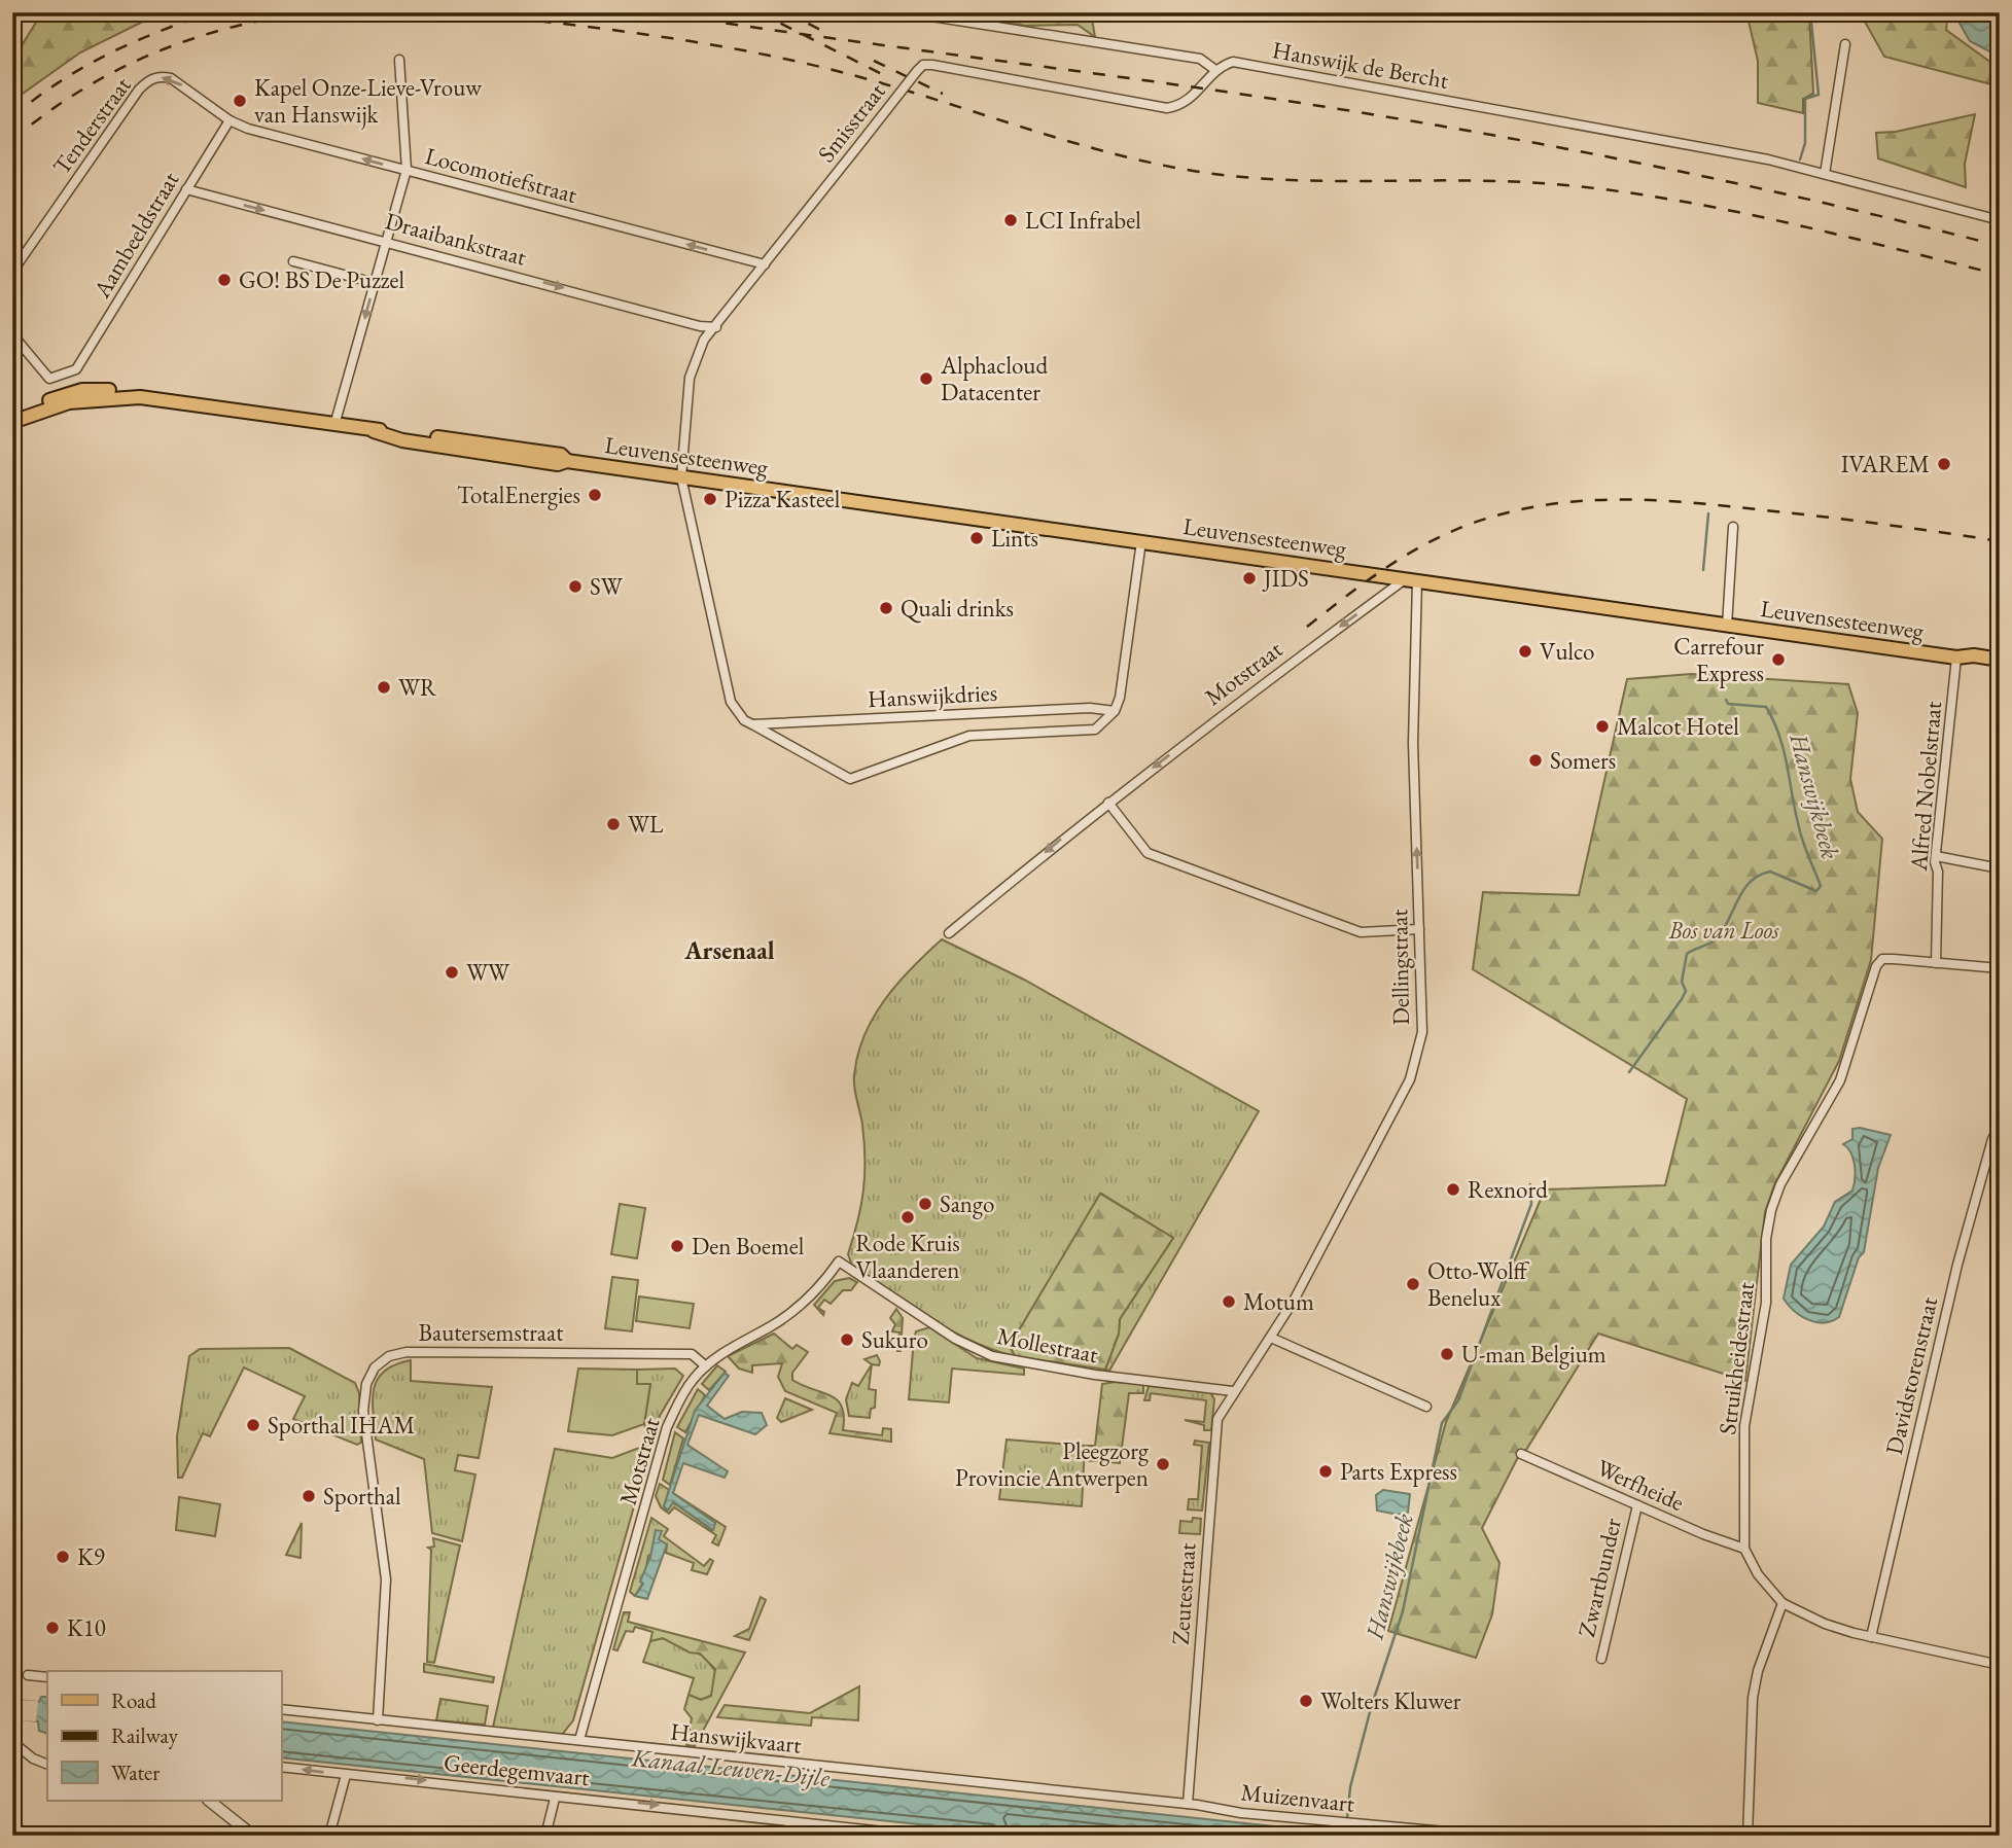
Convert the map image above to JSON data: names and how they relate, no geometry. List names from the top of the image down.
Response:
{
  "streets": {
    "main road": ["Leuvensesteenweg"],
    "street": [
      "Hanswijk de Bercht",
      "Smisstraat",
      "Tenderstraat",
      "Locomotiefstraat",
      "Aambeeldstraat",
      "Draaibankstraat",
      "Motstraat",
      "Hanswijkdries",
      "Alfred Nobelstraat",
      "Dellingstraat",
      "Bautersemstraat",
      "Mollestraat",
      "Struikheidestraat",
      "Davidstorenstraat",
      "Werfheide",
      "Zwartbunder",
      "Zeutestraat",
      "Hanswijkvaart",
      "Geerdegemvaart",
      "Muizenvaart"
    ]
  },
  "crossings": [
    ["Hanswijk de Bercht", "Smisstraat"],
    ["Smisstraat", "Locomotiefstraat"],
    ["Smisstraat", "Draaibankstraat"],
    ["Smisstraat", "Leuvensesteenweg"],
    ["Smisstraat", "Hanswijkdries"],
    ["Tenderstraat", "Locomotiefstraat"],
    ["Tenderstraat", "Aambeeldstraat"],
    ["Locomotiefstraat", "Aambeeldstraat"],
    ["Aambeeldstraat", "Draaibankstraat"],
    ["Leuvensesteenweg", "Motstraat"],
    ["Leuvensesteenweg", "Hanswijkdries"],
    ["Leuvensesteenweg", "Alfred Nobelstraat"],
    ["Leuvensesteenweg", "Dellingstraat"],
    ["Motstraat", "Dellingstraat"],
    ["Motstraat", "Bautersemstraat"],
    ["Motstraat", "Mollestraat"],
    ["Motstraat", "Hanswijkvaart"],
    ["Alfred Nobelstraat", "Struikheidestraat"],
    ["Dellingstraat", "Mollestraat"],
    ["Dellingstraat", "Zeutestraat"],
    ["Bautersemstraat", "Hanswijkvaart"],
    ["Mollestraat", "Zeutestraat"],
    ["Struikheidestraat", "Werfheide"],
    ["Werfheide", "Zwartbunder"],
    ["Zeutestraat", "Hanswijkvaart"],
    ["Zeutestraat", "Muizenvaart"],
    ["Hanswijkvaart", "Muizenvaart"]
  ],
  "one_way": [
    "Tenderstraat",
    "Locomotiefstraat",
    "Draaibankstraat",
    "Motstraat",
    "Dellingstraat"
  ],
  "districts": ["Arsenaal"],
  "water": ["Hanswijkbeek", "Kanaal Leuven-Dijle"],
  "parks": ["Bos van Loos"],
  "places": [
    "Kapel Onze-Lieve-Vrouw van Hanswijk",
    "LCI Infrabel",
    "GO! BS De Puzzel",
    "Alphacloud Datacenter",
    "IVAREM",
    "TotalEnergies",
    "Pizza Kasteel",
    "Lints",
    "JIDS",
    "SW",
    "Quali drinks",
    "Vulco",
    "Carrefour Express",
    "WR",
    "Malcot Hotel",
    "Somers",
    "WL",
    "WW",
    "Rexnord",
    "Sango",
    "Rode Kruis Vlaanderen",
    "Den Boemel",
    "Otto-Wolff Benelux",
    "Motum",
    "Sukuro",
    "U-man Belgium",
    "Sporthal IHAM",
    "Pleegzorg Provincie Antwerpen",
    "Parts Express",
    "Sporthal",
    "K9",
    "K10",
    "Wolters Kluwer"
  ],
  "legend": ["Road", "Railway", "Water"]
}
